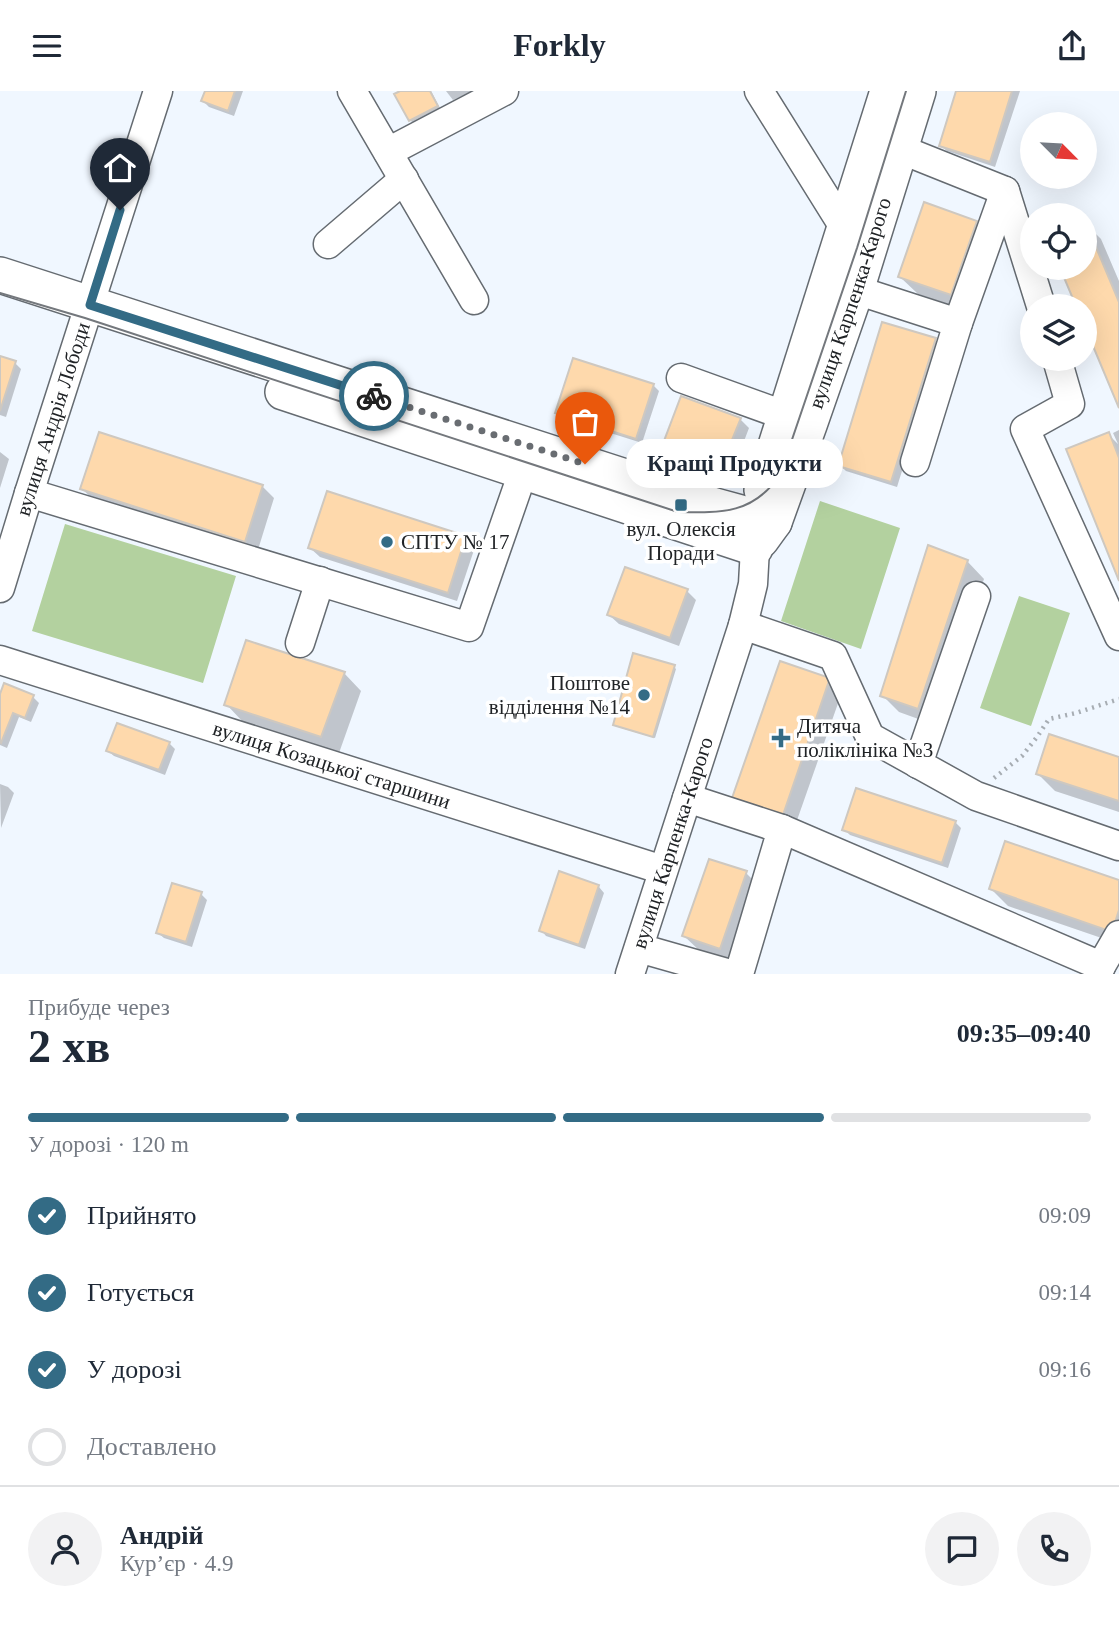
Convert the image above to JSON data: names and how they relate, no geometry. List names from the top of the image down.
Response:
{
  "streets": {
    "main road": ["вулиця Карпенка-Карого"],
    "street": ["вулиця Андрія Лободи", "вулиця Козацької старшини"]
  },
  "crossings": [
    ["вулиця Карпенка-Карого", "вулиця Козацької старшини"]
  ],
  "places": {
    "other": ["Кращі Продукти", "СПТУ № 17", "Поштове відділення №14"],
    "transit": ["вул. Олексія Поради"],
    "health": ["Дитяча поліклініка №3"]
  },
  "north": "bottom right",
  "page": {
    "header": "Forkly",
    "bubble": "Кращі Продукти",
    "heading": ["2 хв", "Прибуде через", "09:35–09:40"],
    "panel": ["Андрій", "Кур’єр · 4.9"],
    "bar": "У дорозі · 120 m",
    "list": [
      ["Прийнято", "09:09"],
      ["Готується", "09:14"],
      ["У дорозі", "09:16"],
      "Доставлено"
    ]
  }
}
